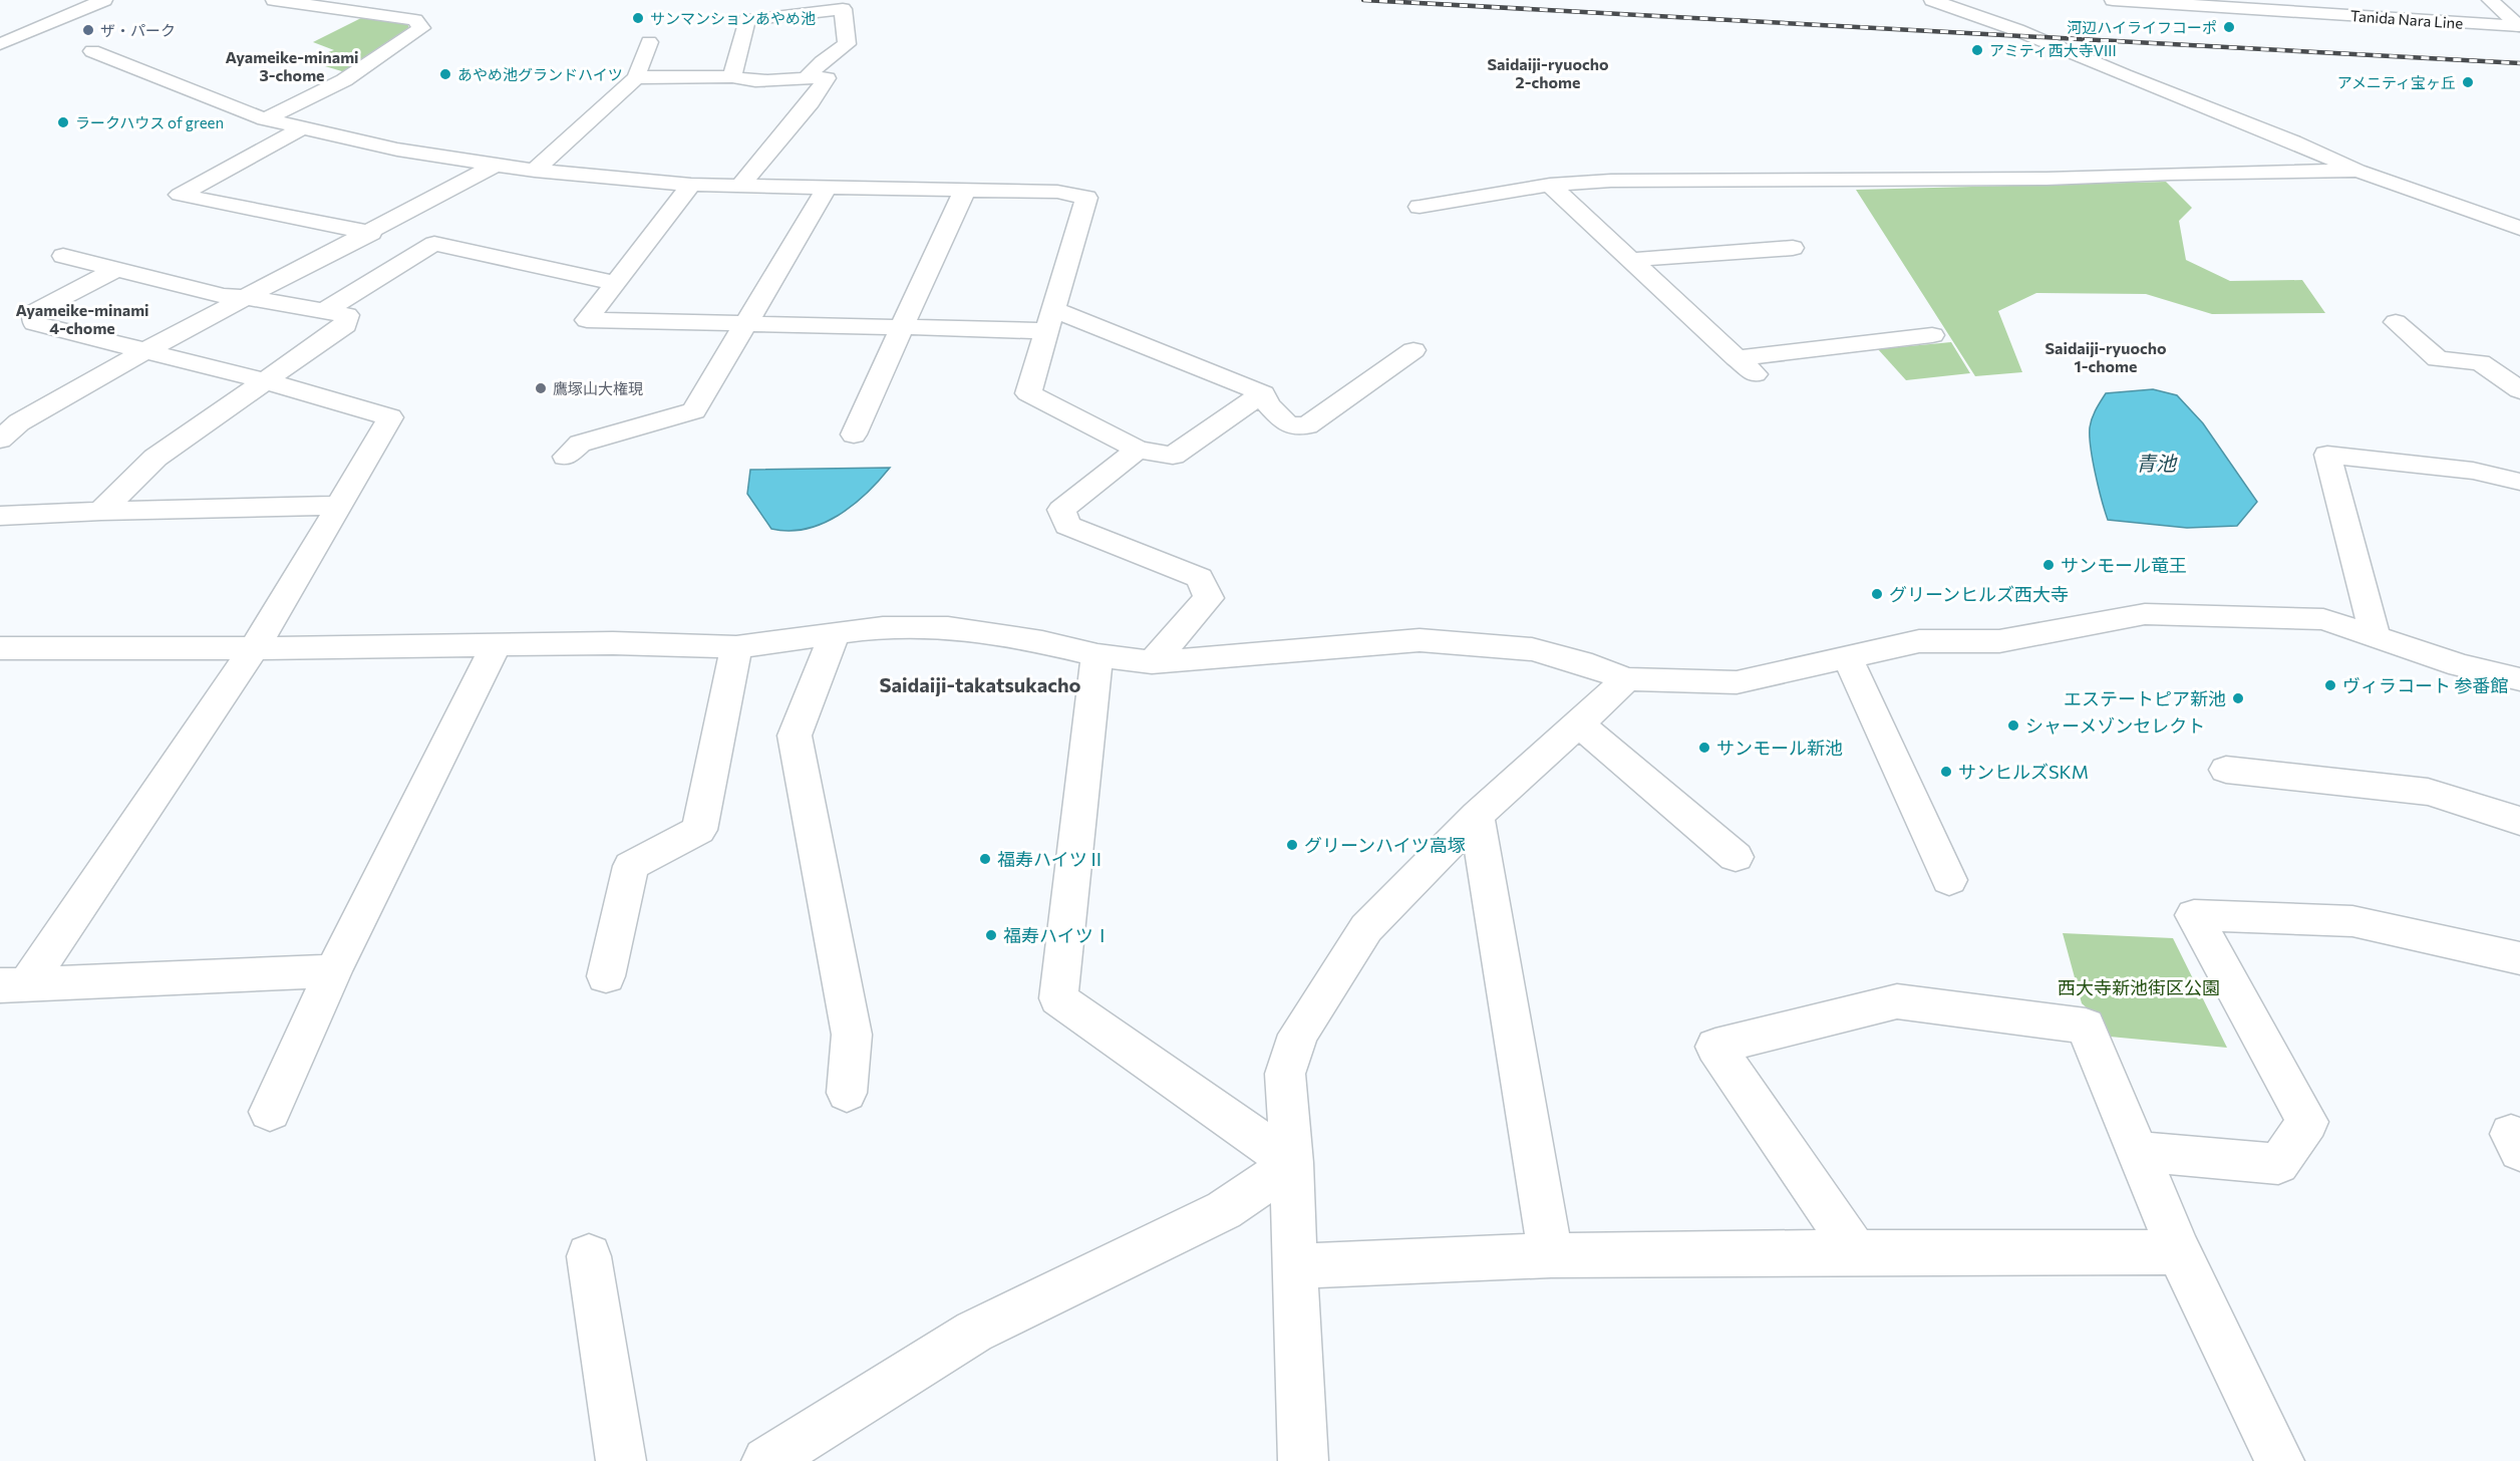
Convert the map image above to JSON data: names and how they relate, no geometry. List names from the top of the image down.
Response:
{
  "streets": {
    "street": ["Tanida Nara Line"]
  },
  "districts": [
    "Ayameike-minami 3-chome",
    "Saidaiji-ryuocho 2-chome",
    "Ayameike-minami 4-chome",
    "Saidaiji-ryuocho 1-chome",
    "Saidaiji-takatsukacho"
  ],
  "water": ["青池"],
  "parks": ["西大寺新池街区公園"],
  "places": [
    "サンマンションあやめ池",
    "河辺ハイライフコーポ",
    "ザ・パーク",
    "アミティ西大寺VIII",
    "あやめ池グランドハイツ",
    "アメニティ宝ヶ丘",
    "ラークハウス of green",
    "鷹塚山大権現",
    "サンモール竜王",
    "グリーンヒルズ西大寺",
    "ヴィラコート 参番館",
    "エステートピア新池",
    "シャーメゾンセレクト",
    "サンモール新池",
    "サンヒルズSKM",
    "グリーンハイツ高塚",
    "福寿ハイツⅡ",
    "福寿ハイツⅠ"
  ]
}
